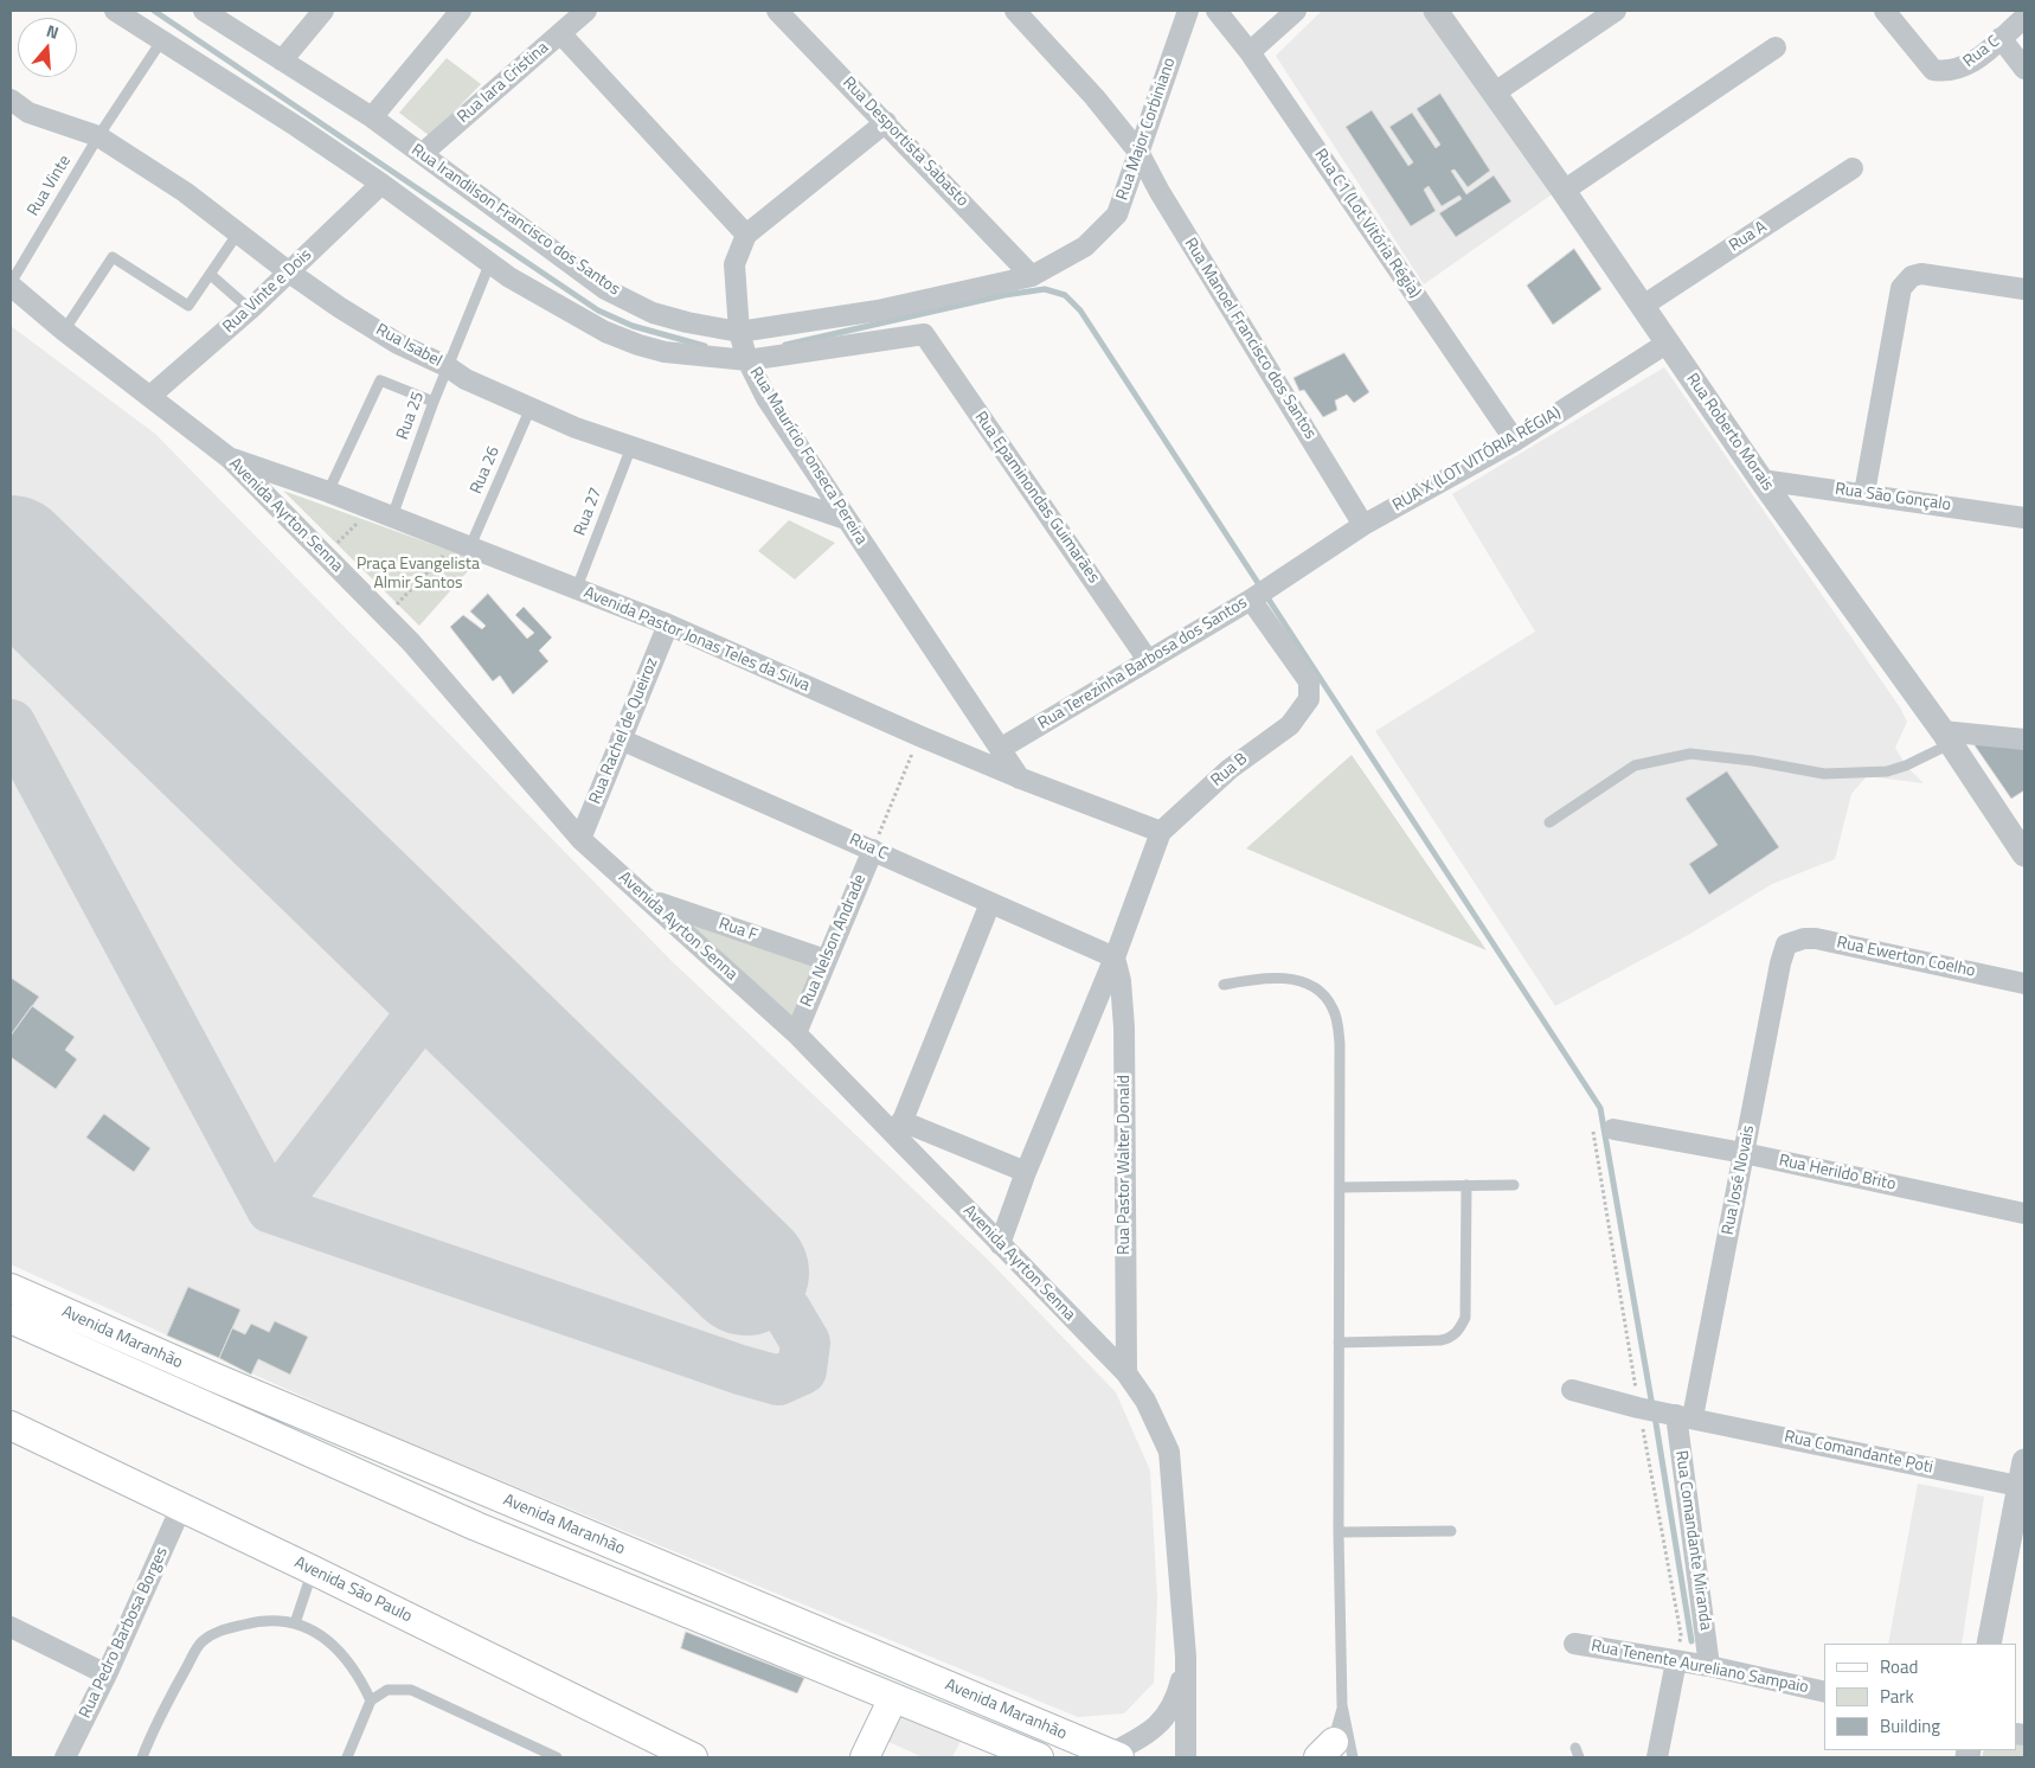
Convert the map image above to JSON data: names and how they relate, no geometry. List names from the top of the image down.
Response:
{
  "streets": {
    "main road": ["Avenida Maranhão", "Avenida São Paulo"],
    "street": [
      "Rua C",
      "Rua Iara Cristina",
      "Rua Major Corbiniano",
      "Rua Desportista Sabasto",
      "Rua Irandilson Francisco dos Santos",
      "Rua C1 (Lot Vitória Régia)",
      "Rua A",
      "Rua Vinte e Dois",
      "Rua Manoel Francisco dos Santos",
      "Rua Isabel",
      "Rua Roberto Morais",
      "Rua Maurício Fonseca Pereira",
      "RUA X (LOT VITÓRIA RÉGIA)",
      "Rua Epaminondas Guimarães",
      "Rua São Gonçalo",
      "Avenida Ayrton Senna",
      "Avenida Pastor Jonas Teles da Silva",
      "Rua Terezinha Barbosa dos Santos",
      "Rua Rachel de Queiroz",
      "Rua B",
      "Rua F",
      "Rua Nelson Andrade",
      "Rua Ewerton Coelho",
      "Rua Pastor Walter Donald",
      "Rua Herildo Brito",
      "Rua José Novais",
      "Rua Comandante Poti",
      "Rua Comandante Miranda",
      "Rua Pedro Barbosa Borges",
      "Rua Tenente Aureliano Sampaio"
    ],
    "lane": [
      "Rua Vinte",
      "Rua 25",
      "Rua 26",
      "Rua 27"
    ]
  },
  "crossings": [
    ["Rua C", "Rua Rachel de Queiroz"],
    ["Rua C", "Rua B"],
    ["Rua C", "Rua Nelson Andrade"],
    ["Rua C", "Rua Pastor Walter Donald"],
    ["Rua Iara Cristina", "Rua Irandilson Francisco dos Santos"],
    ["Rua Major Corbiniano", "Rua Desportista Sabasto"],
    ["Rua Major Corbiniano", "Rua Irandilson Francisco dos Santos"],
    ["Rua Major Corbiniano", "Rua Manoel Francisco dos Santos"],
    ["Rua Desportista Sabasto", "Rua Irandilson Francisco dos Santos"],
    ["Rua Desportista Sabasto", "Rua Maurício Fonseca Pereira"],
    ["Rua Vinte", "Rua Isabel"],
    ["Rua Vinte", "Avenida Ayrton Senna"],
    ["Rua Irandilson Francisco dos Santos", "Rua Maurício Fonseca Pereira"],
    ["Rua C1 (Lot Vitória Régia)", "RUA X (LOT VITÓRIA RÉGIA)"],
    ["Rua A", "Rua Roberto Morais"],
    ["Rua Vinte e Dois", "Rua Isabel"],
    ["Rua Vinte e Dois", "Avenida Ayrton Senna"],
    ["Rua Manoel Francisco dos Santos", "RUA X (LOT VITÓRIA RÉGIA)"],
    ["Rua Isabel", "Rua 25"],
    ["Rua Isabel", "Rua Maurício Fonseca Pereira"],
    ["Rua Isabel", "Rua 26"],
    ["Rua Isabel", "Rua 27"],
    ["Rua 25", "Avenida Pastor Jonas Teles da Silva"],
    ["Rua Roberto Morais", "RUA X (LOT VITÓRIA RÉGIA)"],
    ["Rua Roberto Morais", "Rua São Gonçalo"],
    ["Rua Maurício Fonseca Pereira", "Rua Epaminondas Guimarães"],
    ["Rua Maurício Fonseca Pereira", "Avenida Pastor Jonas Teles da Silva"],
    ["Rua Maurício Fonseca Pereira", "Rua Terezinha Barbosa dos Santos"],
    ["RUA X (LOT VITÓRIA RÉGIA)", "Rua Terezinha Barbosa dos Santos"],
    ["Rua 26", "Avenida Pastor Jonas Teles da Silva"],
    ["Rua Epaminondas Guimarães", "Rua Terezinha Barbosa dos Santos"],
    ["Rua 27", "Avenida Pastor Jonas Teles da Silva"],
    ["Avenida Ayrton Senna", "Avenida Pastor Jonas Teles da Silva"],
    ["Avenida Ayrton Senna", "Rua Rachel de Queiroz"],
    ["Avenida Ayrton Senna", "Rua B"],
    ["Avenida Ayrton Senna", "Rua F"],
    ["Avenida Ayrton Senna", "Rua Nelson Andrade"],
    ["Avenida Ayrton Senna", "Rua Pastor Walter Donald"],
    ["Avenida Ayrton Senna", "Avenida Maranhão"],
    ["Avenida Pastor Jonas Teles da Silva", "Rua Rachel de Queiroz"],
    ["Avenida Pastor Jonas Teles da Silva", "Rua B"],
    ["Rua Terezinha Barbosa dos Santos", "Rua B"],
    ["Rua B", "Rua Pastor Walter Donald"],
    ["Rua F", "Rua Nelson Andrade"],
    ["Rua Ewerton Coelho", "Rua José Novais"],
    ["Rua Herildo Brito", "Rua José Novais"],
    ["Rua José Novais", "Rua Comandante Poti"],
    ["Rua José Novais", "Rua Comandante Miranda"],
    ["Rua Comandante Poti", "Rua Comandante Miranda"],
    ["Rua Comandante Miranda", "Rua Tenente Aureliano Sampaio"],
    ["Avenida São Paulo", "Rua Pedro Barbosa Borges"]
  ],
  "parks": ["Praça Evangelista Almir Santos"],
  "legend": ["Road", "Park", "Building"],
  "north": "top"
}
